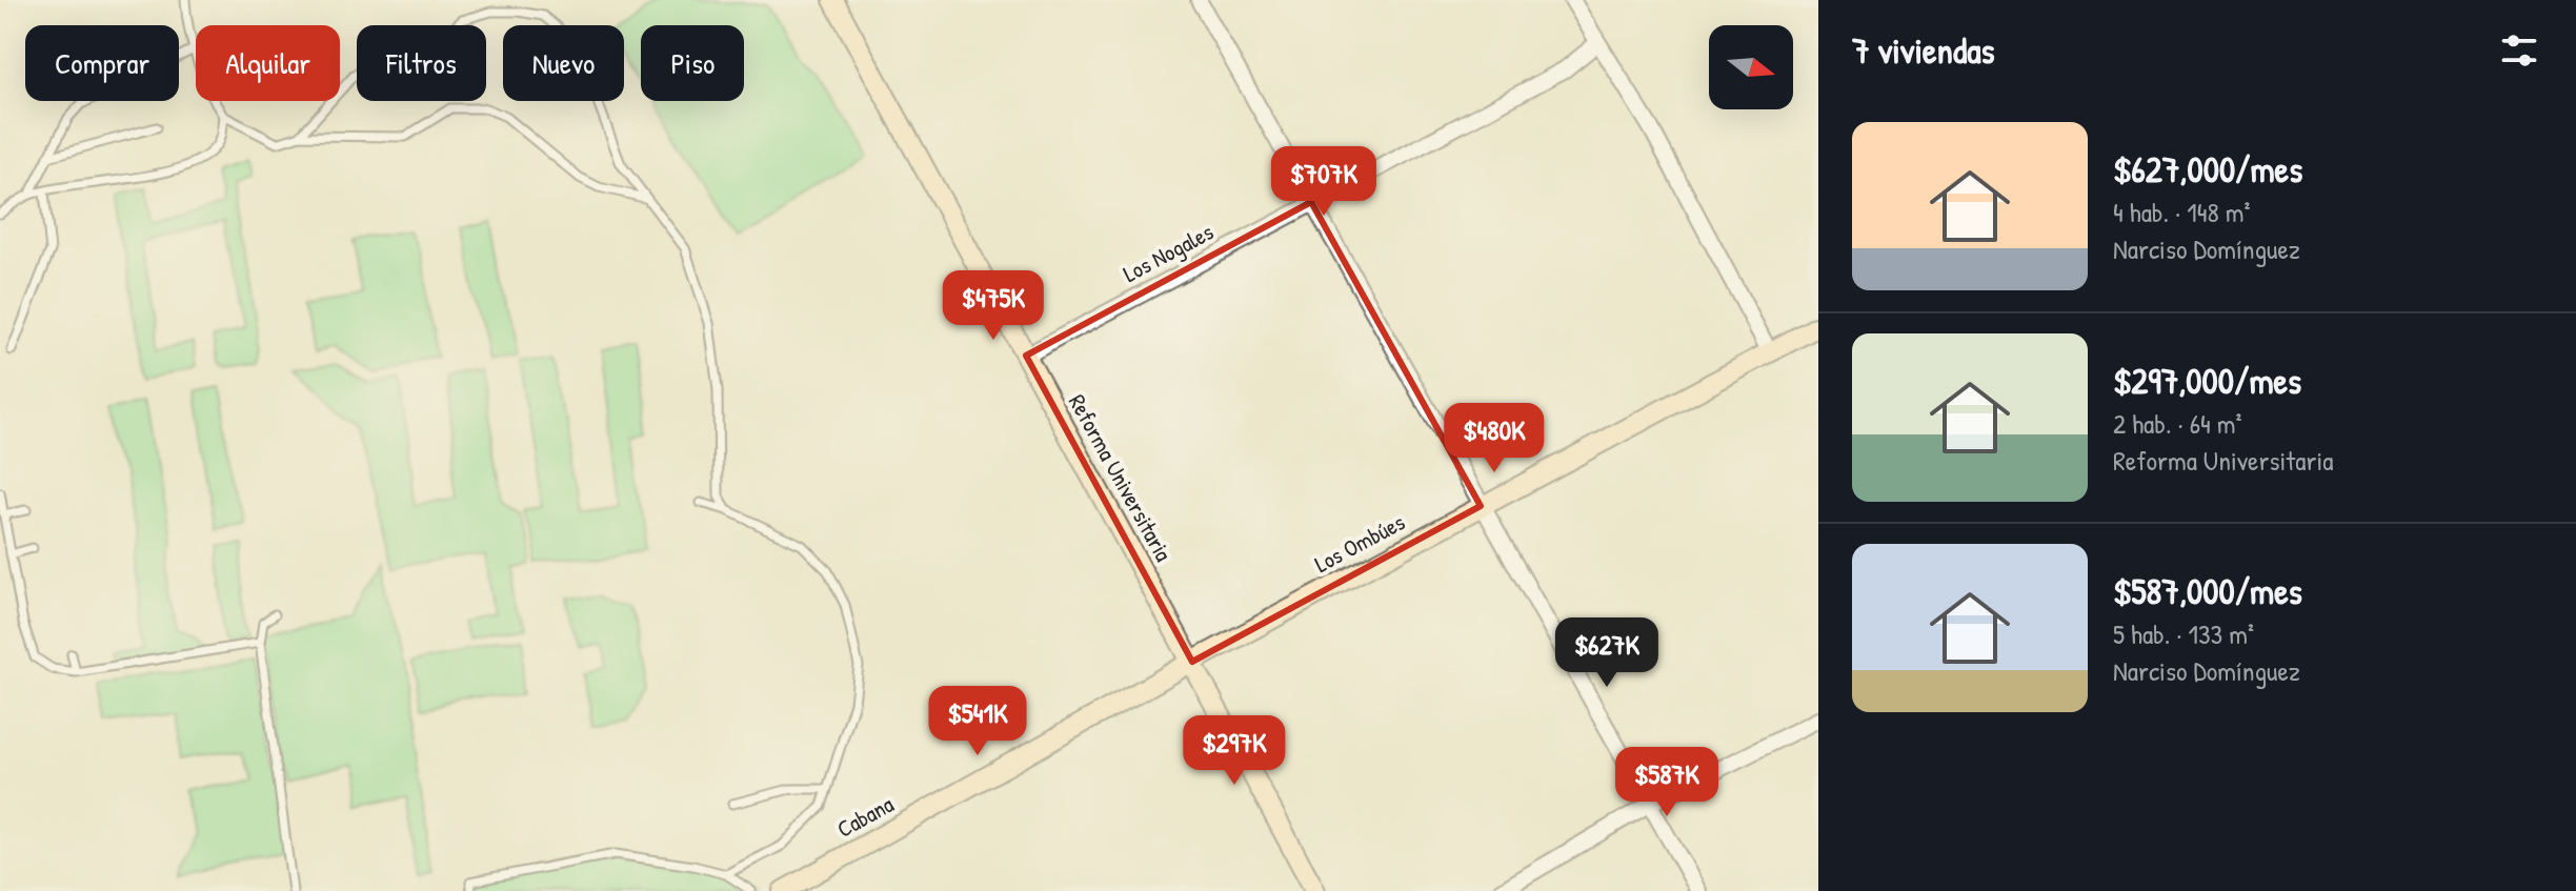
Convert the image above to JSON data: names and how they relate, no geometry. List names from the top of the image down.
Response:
{
  "streets": {
    "street": [
      "Los Nogales",
      "Reforma Universitaria",
      "Los Ombúes",
      "Cabana"
    ]
  },
  "crossings": [
    ["Los Nogales", "Reforma Universitaria"],
    ["Reforma Universitaria", "Los Ombúes"],
    ["Reforma Universitaria", "Cabana"],
    ["Los Ombúes", "Cabana"]
  ],
  "north": "right",
  "page": {
    "heading": "7 viviendas",
    "chip": [
      "Comprar",
      "Alquilar",
      "Filtros",
      "Nuevo",
      "Piso"
    ],
    "list": [
      {
        "name": "$627,000/mes",
        "note": "4 hab. · 148 m² · Narciso Domínguez"
      },
      {
        "name": "$297,000/mes",
        "note": "2 hab. · 64 m² · Reforma Universitaria"
      },
      {
        "name": "$587,000/mes",
        "note": "5 hab. · 133 m² · Narciso Domínguez"
      }
    ],
    "price": [
      "$707K",
      "$475K",
      "$480K",
      "$627K",
      "$541K",
      "$297K",
      "$587K"
    ]
  }
}
